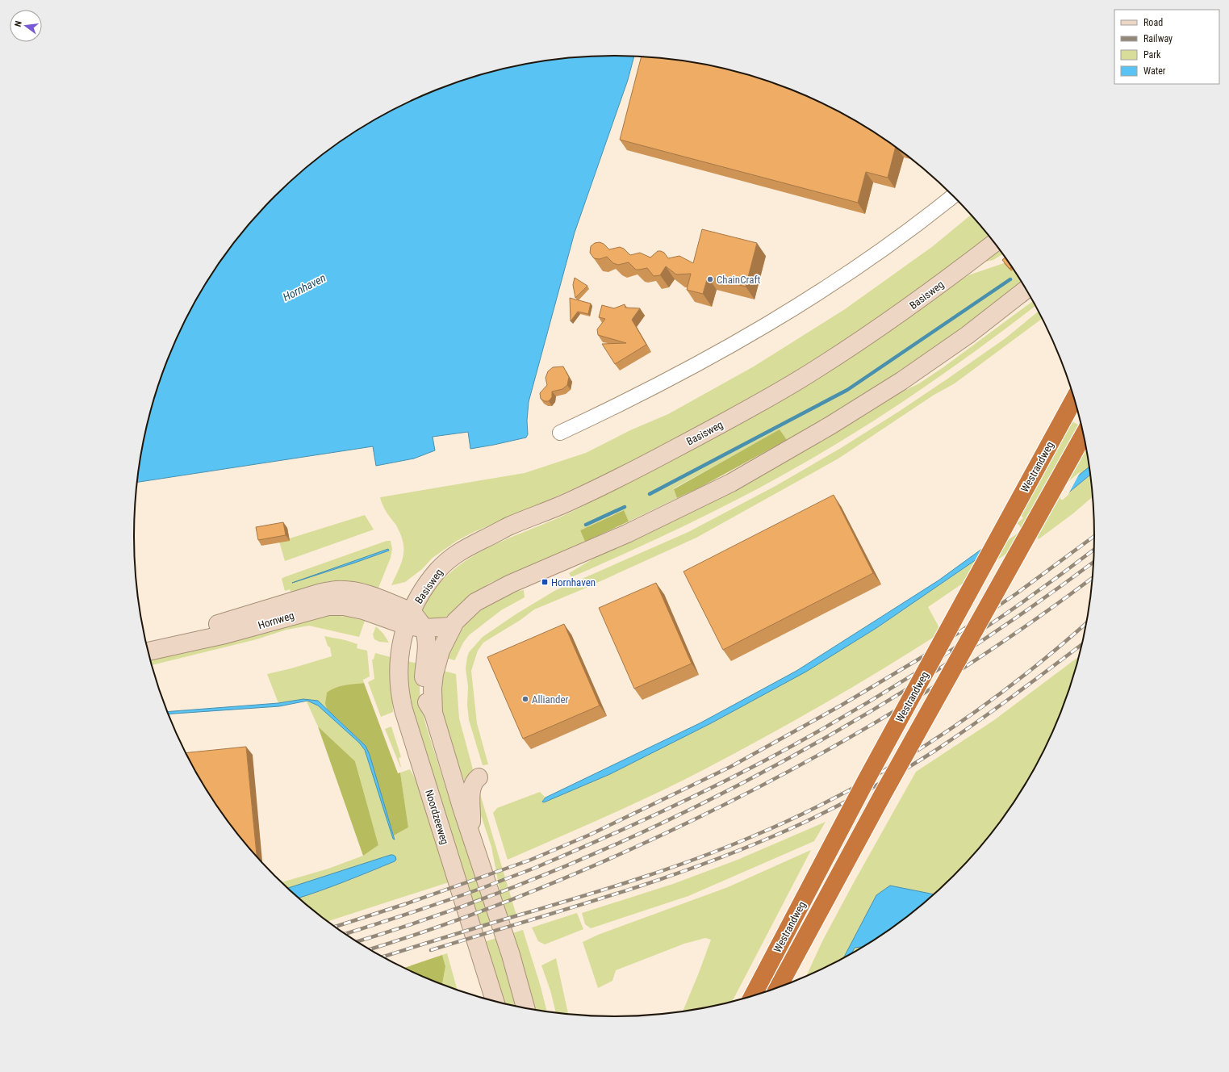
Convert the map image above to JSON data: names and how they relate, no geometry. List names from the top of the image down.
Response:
{
  "streets": {
    "highway": ["Westrandweg"],
    "main road": ["Basisweg", "Hornweg", "Noordzeeweg"]
  },
  "crossings": [
    ["Basisweg", "Hornweg"],
    ["Basisweg", "Noordzeeweg"],
    ["Hornweg", "Noordzeeweg"]
  ],
  "water": ["Hornhaven"],
  "places": {
    "other": ["ChainCraft", "Alliander"],
    "transit": ["Hornhaven"]
  },
  "legend": [
    "Road",
    "Railway",
    "Park",
    "Water"
  ],
  "north": "left"
}
